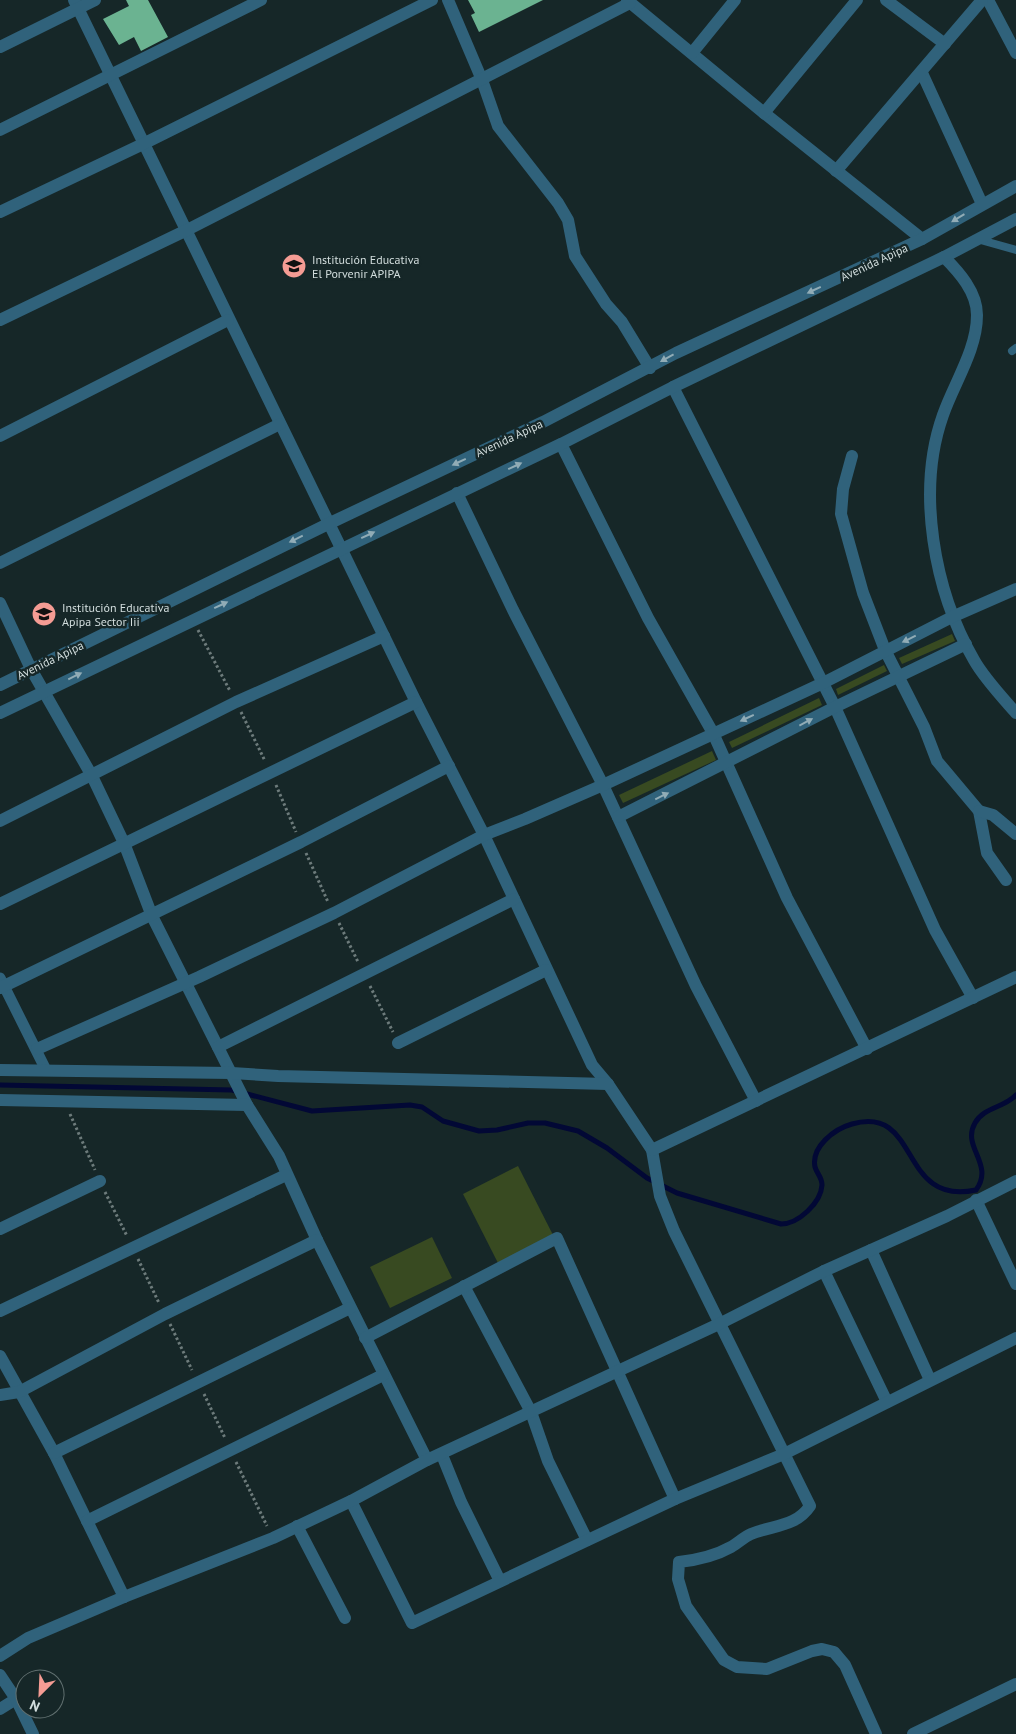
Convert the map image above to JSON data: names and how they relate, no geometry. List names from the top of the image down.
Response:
{
  "streets": {
    "street": ["Avenida Apipa"]
  },
  "places": {
    "school or university": ["Institución Educativa El Porvenir APIPA", "Institución Educativa Apipa Sector Iii"]
  },
  "north": "bottom left"
}
